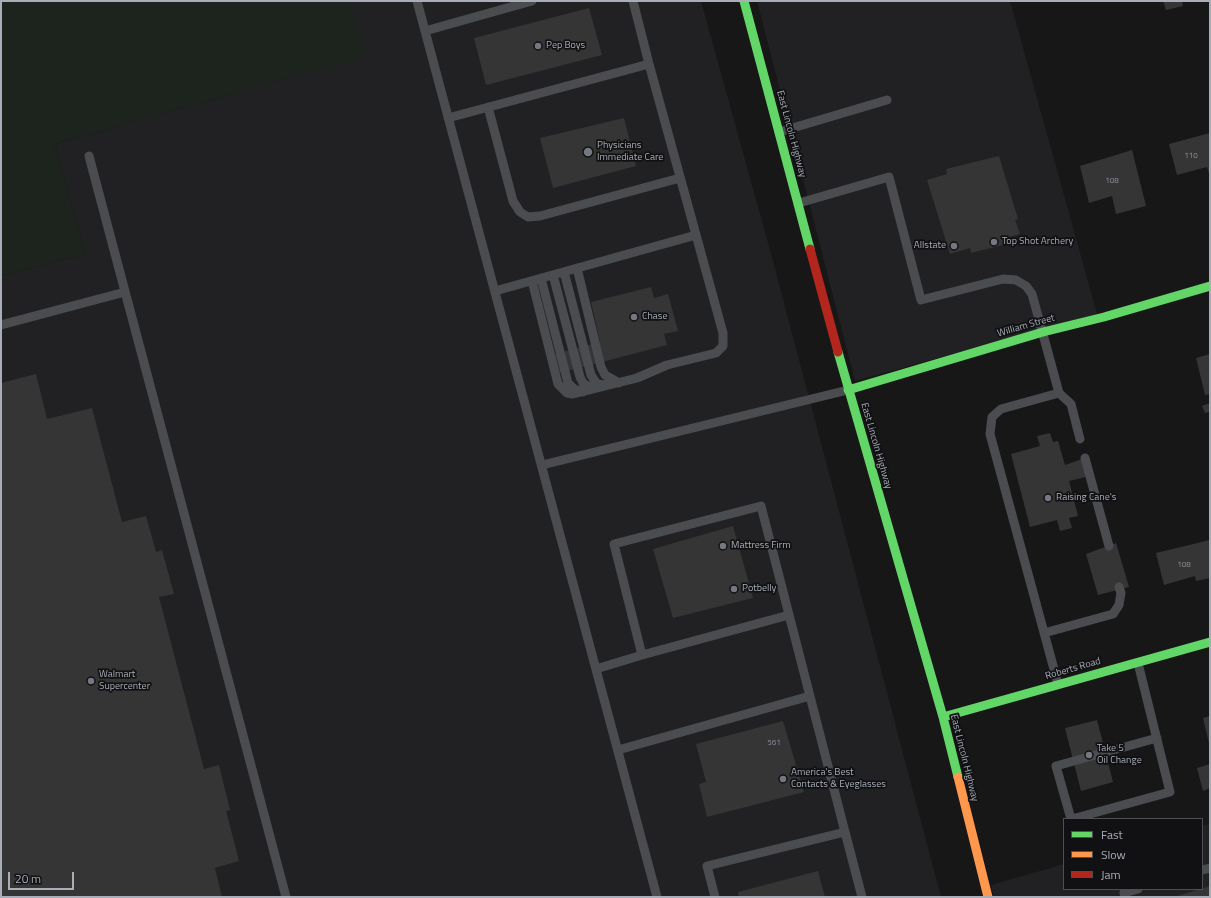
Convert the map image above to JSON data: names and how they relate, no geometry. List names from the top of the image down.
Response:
{
  "streets": {
    "main road": ["East Lincoln Highway", "William Street", "Roberts Road"]
  },
  "crossings": [
    ["East Lincoln Highway", "William Street"],
    ["East Lincoln Highway", "Roberts Road"]
  ],
  "places": [
    "Pep Boys",
    "Physicians Immediate Care",
    "Top Shot Archery",
    "Allstate",
    "Chase",
    "Raising Cane's",
    "Mattress Firm",
    "Potbelly",
    "Walmart Supercenter",
    "Take 5 Oil Change",
    "America's Best Contacts & Eyeglasses"
  ],
  "house_numbers": [
    "110",
    "108",
    "108",
    "561"
  ],
  "legend": ["Fast", "Slow", "Jam"],
  "scale_bar": "20 m"
}
